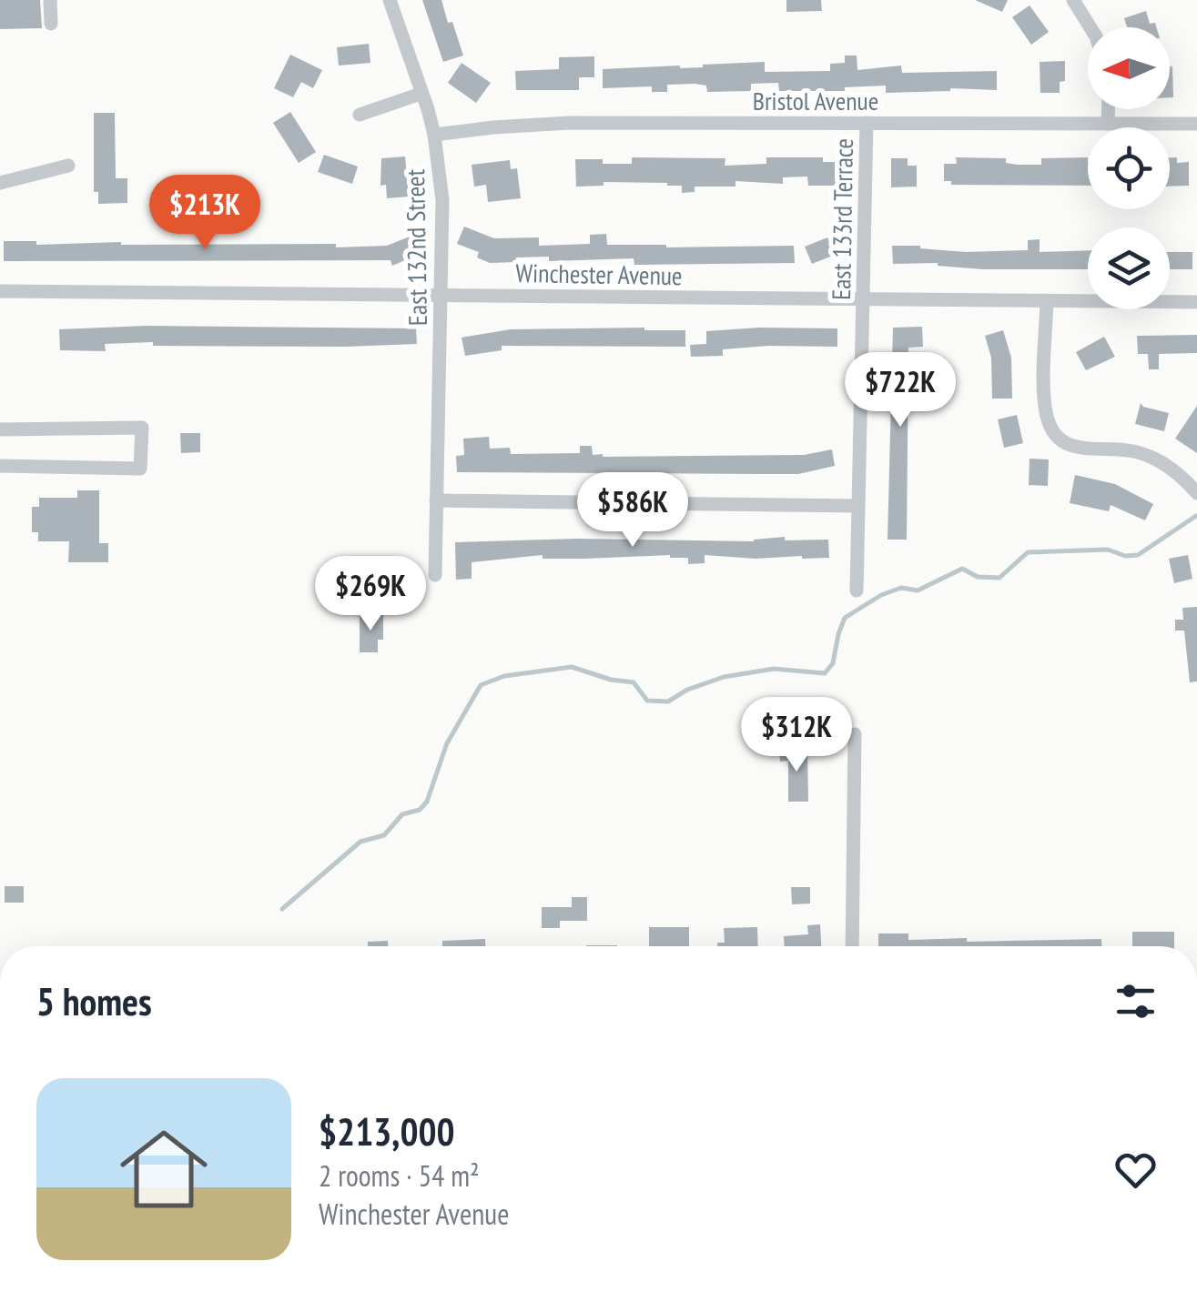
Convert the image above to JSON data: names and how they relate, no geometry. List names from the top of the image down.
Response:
{
  "streets": {
    "street": [
      "Bristol Avenue",
      "East 133rd Terrace",
      "East 132nd Street",
      "Winchester Avenue"
    ]
  },
  "crossings": [
    ["Bristol Avenue", "East 133rd Terrace"],
    ["Bristol Avenue", "East 132nd Street"],
    ["East 133rd Terrace", "Winchester Avenue"],
    ["East 132nd Street", "Winchester Avenue"]
  ],
  "north": "left",
  "page": {
    "price": [
      "$213K",
      "$722K",
      "$586K",
      "$269K",
      "$312K"
    ],
    "heading": "5 homes",
    "list": [
      {
        "name": "$213,000",
        "note": "2 rooms · 54 m² · Winchester Avenue"
      }
    ]
  }
}
